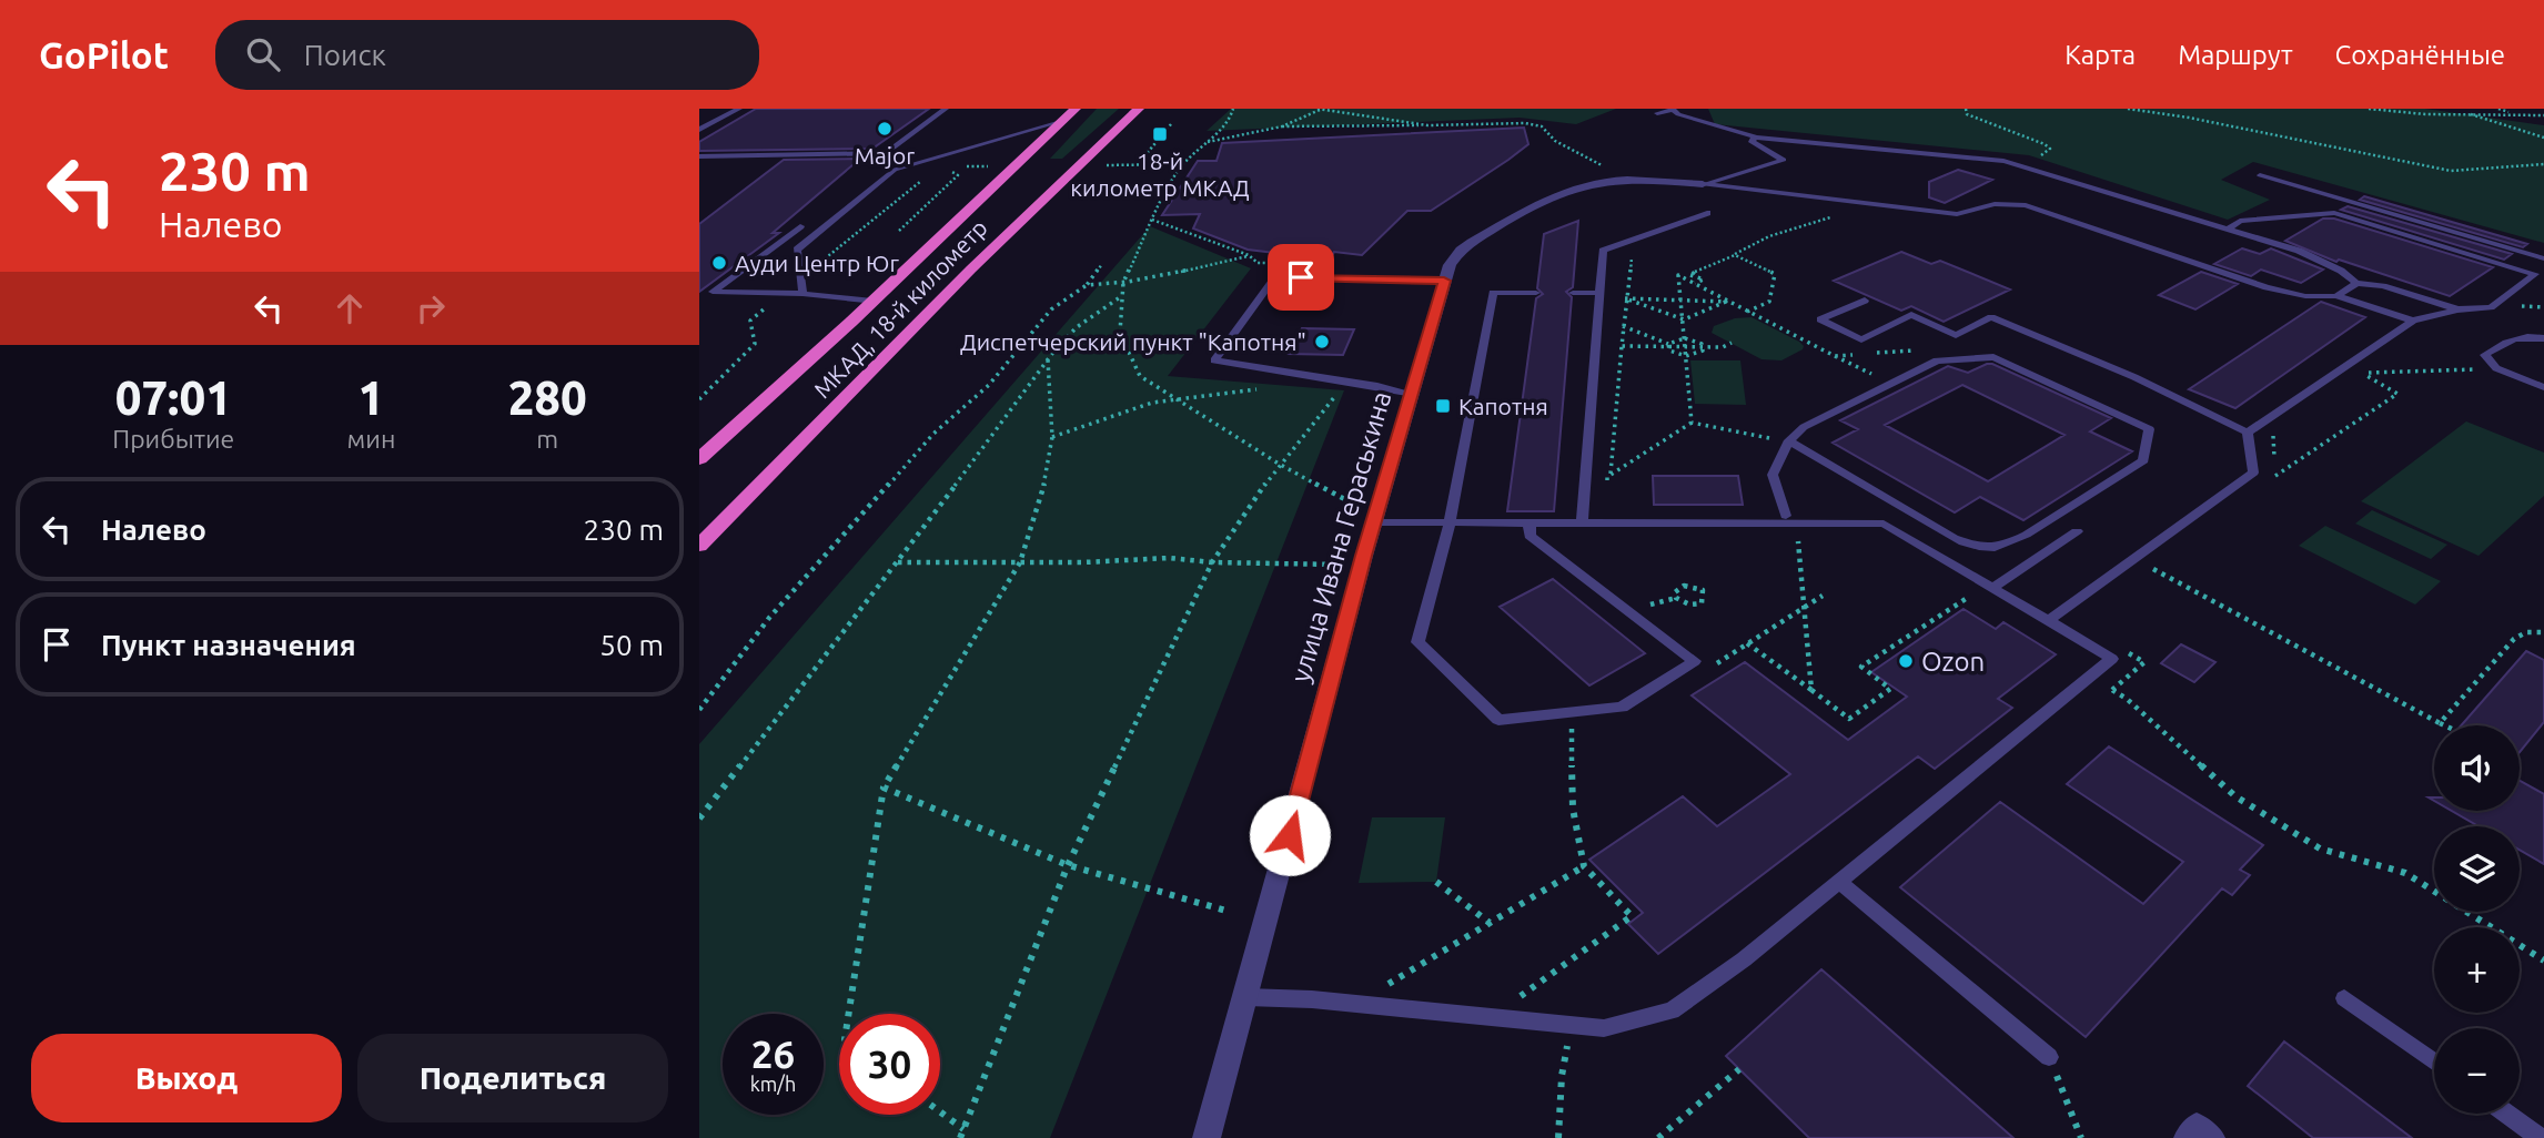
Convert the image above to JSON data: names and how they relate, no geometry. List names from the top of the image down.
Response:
{
  "streets": {
    "highway": ["МКАД, 18-й километр"],
    "street": ["улица Ивана Гераськина"]
  },
  "places": {
    "other": [
      "Major",
      "Ауди Центр Юг",
      "Диспетчерский пункт \"Капотня\"",
      "Ozon"
    ],
    "transit": ["18-й километр МКАД", "Капотня"]
  },
  "page": {
    "header": "GoPilot",
    "search": "Поиск",
    "nav": ["Карта", "Маршрут", "Сохранённые"],
    "turn": ["230 m", "Налево"],
    "eta": [
      "07:01",
      "Прибытие",
      "1",
      "мин",
      "280",
      "m"
    ],
    "list": [
      {
        "name": "Налево",
        "value": "230 m"
      },
      {
        "name": "Пункт назначения",
        "value": "50 m"
      }
    ],
    "map_buttons": ["+", "−"],
    "speed": "26 km/h",
    "limit": "30",
    "buttons": ["Выход", "Поделиться"]
  }
}
